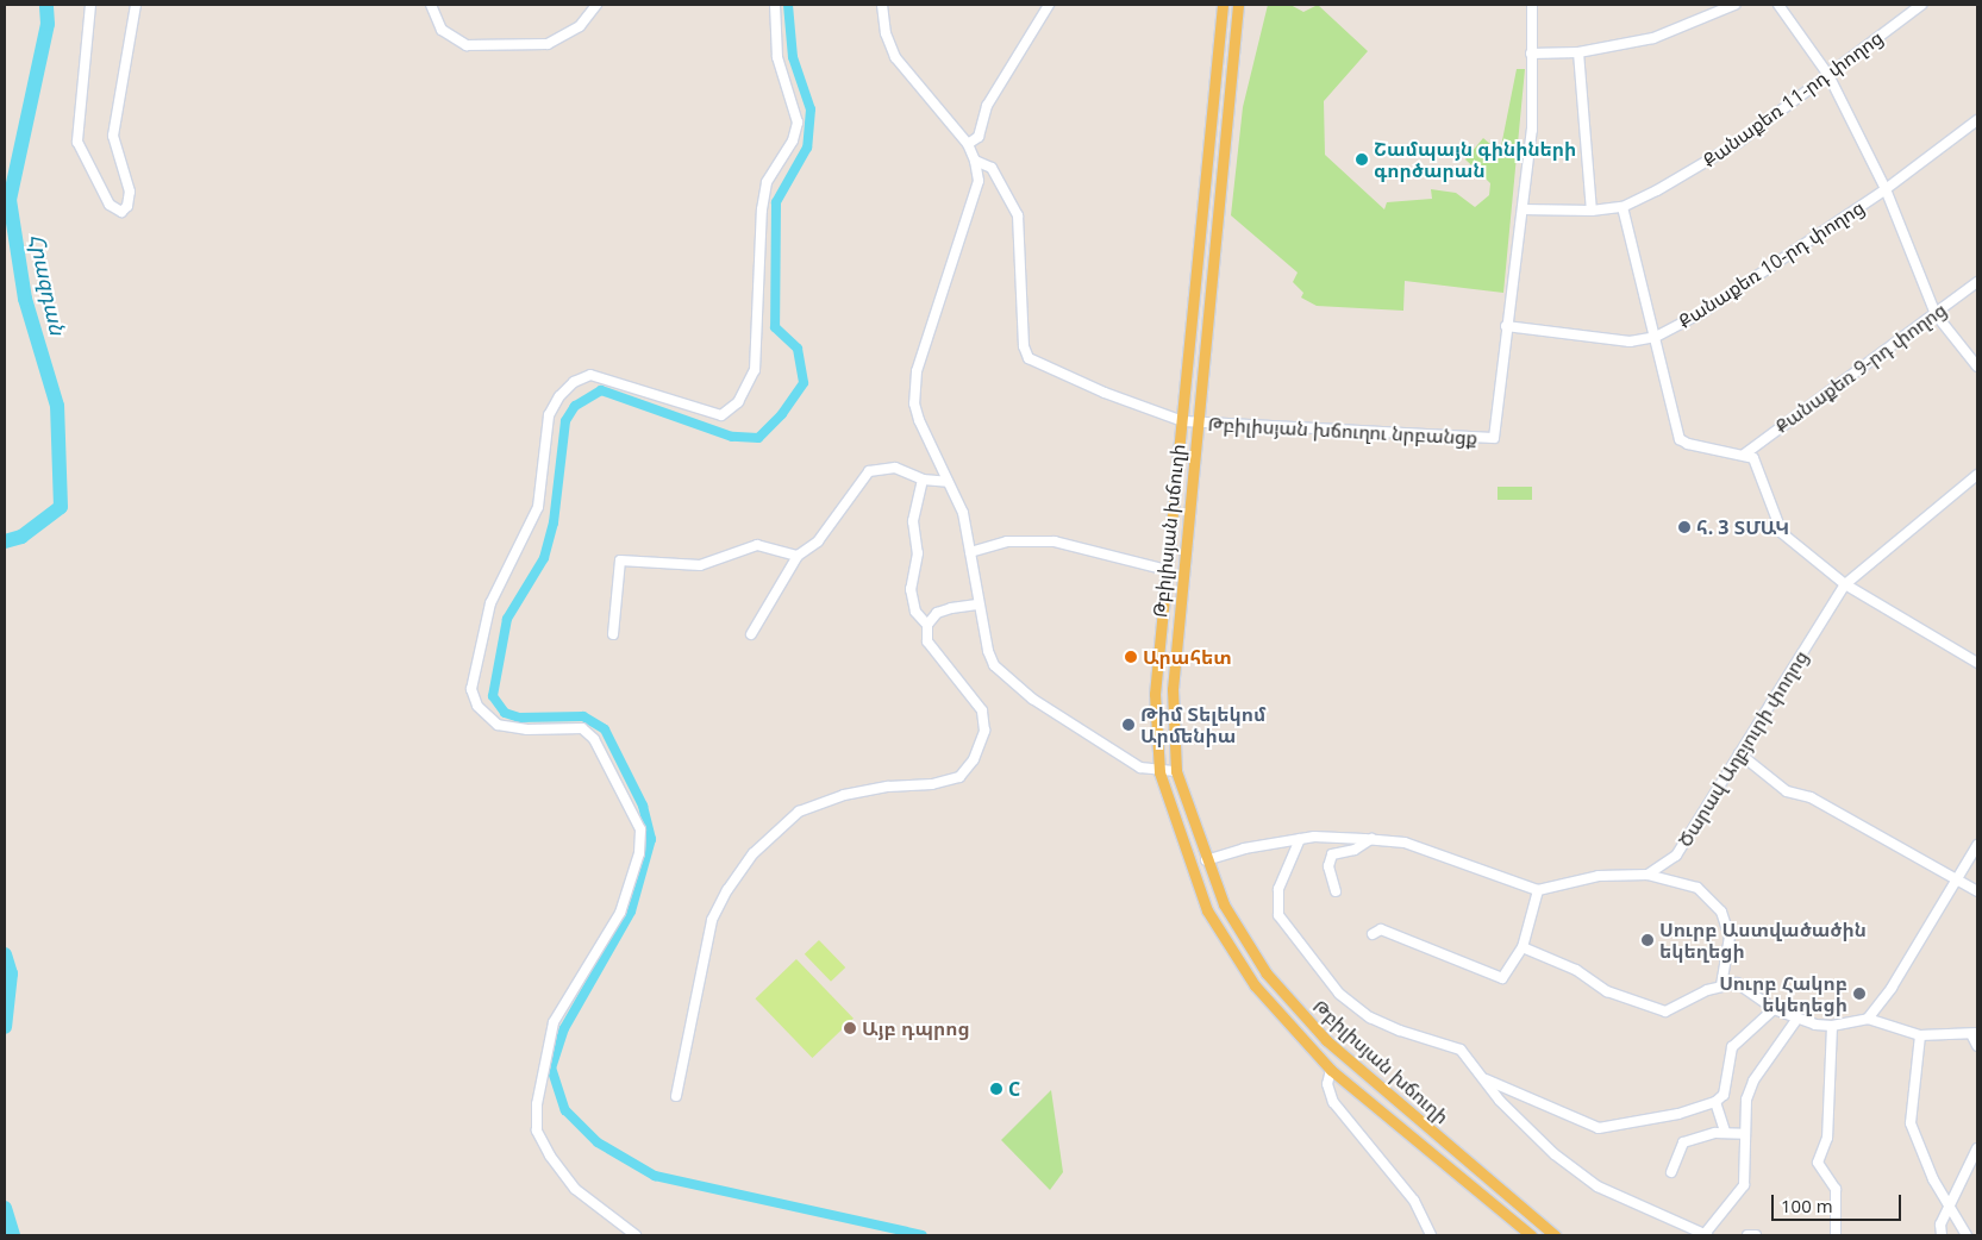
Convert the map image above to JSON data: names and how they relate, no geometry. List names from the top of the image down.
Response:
{
  "streets": {
    "main road": ["Թբիլիսյան խճուղի"],
    "street": [
      "Քանաքեռ 11-րդ փողոց",
      "Քանաքեռ 10-րդ փողոց",
      "Քանաքեռ 9-րդ փողոց",
      "Թբիլիսյան խճուղու նրբանցք",
      "Ծարավ Աղբյուրի փողոց"
    ]
  },
  "crossings": [
    ["Քանաքեռ 11-րդ փողոց", "Թբիլիսյան խճուղու նրբանցք"],
    ["Քանաքեռ 10-րդ փողոց", "Թբիլիսյան խճուղու նրբանցք"],
    ["Թբիլիսյան խճուղու նրբանցք", "Թբիլիսյան խճուղի"]
  ],
  "water": ["Հրազդան"],
  "places": [
    "Շամպայն գինիների գործարան",
    "հ. 3 ՏՄԱԿ",
    "Արահետ",
    "Թիմ Տելեկոմ Արմենիա",
    "Սուրբ Աստվածածին եկեղեցի",
    "Սուրբ Հակոբ եկեղեցի",
    "Այբ դպրոց",
    "C"
  ],
  "scale_bar": "100 m"
}
